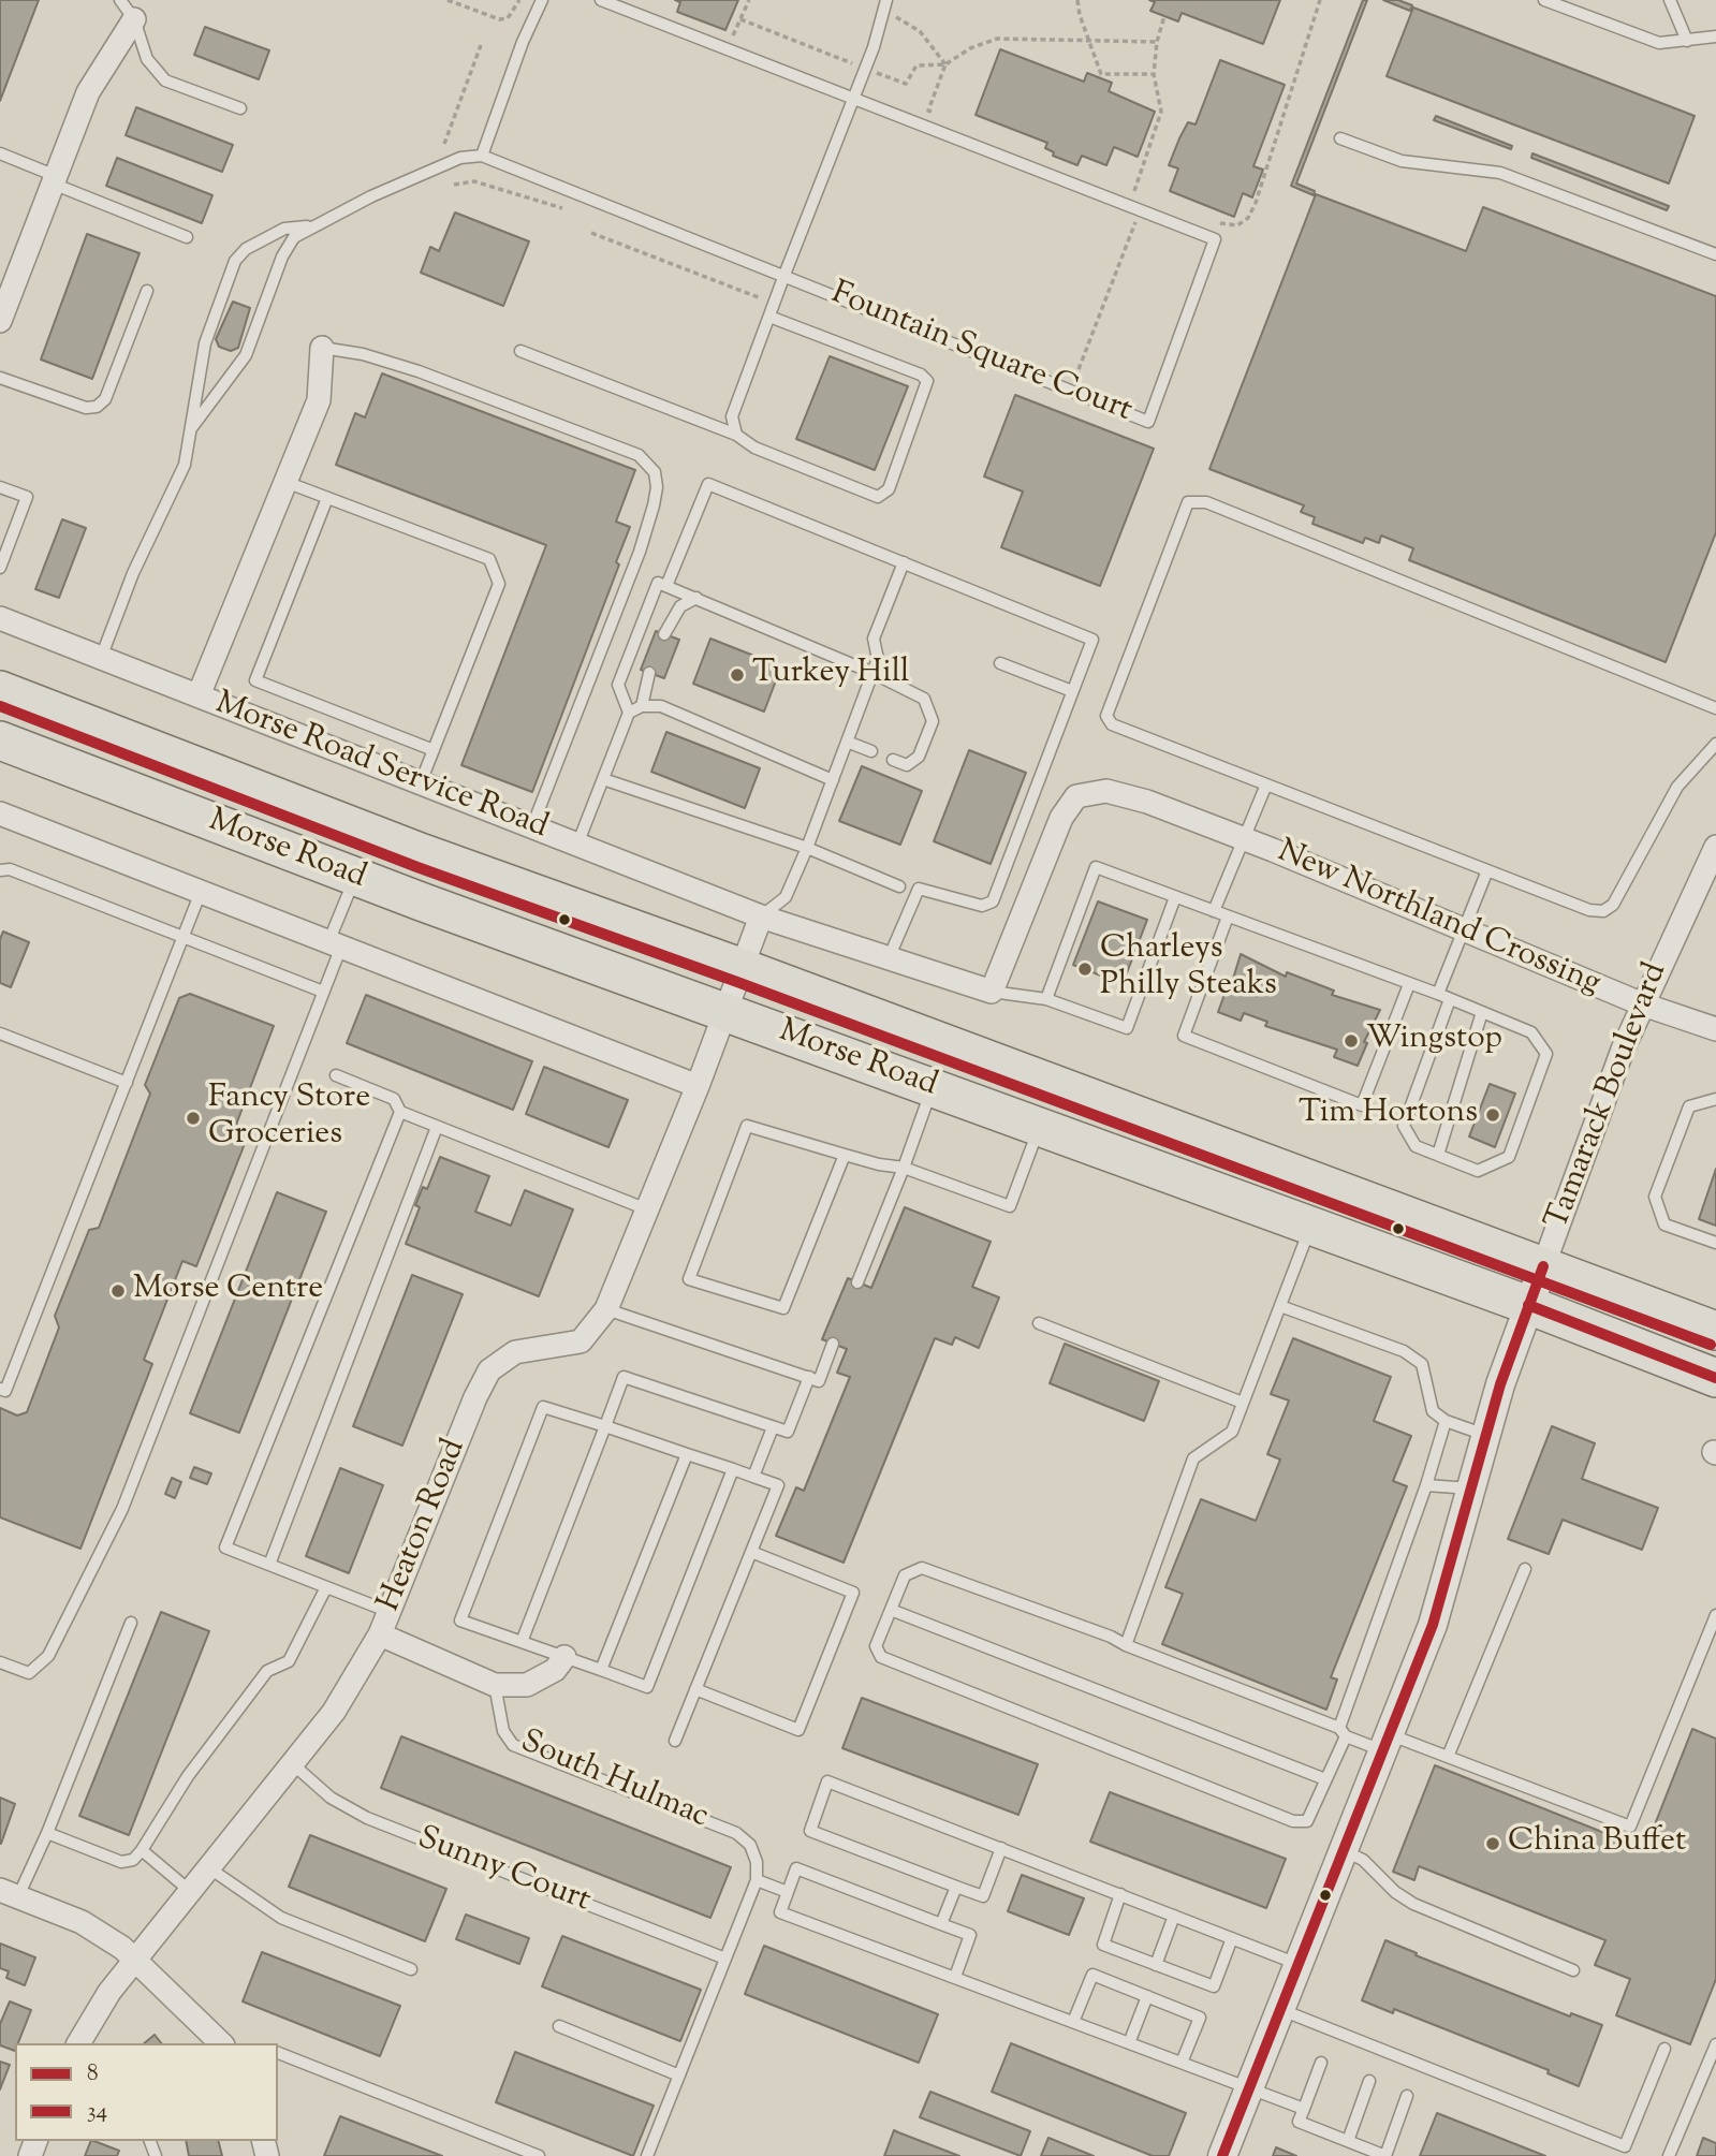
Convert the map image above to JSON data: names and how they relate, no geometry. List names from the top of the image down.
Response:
{
  "streets": {
    "main road": ["Morse Road"],
    "street": [
      "Morse Road Service Road",
      "New Northland Crossing",
      "Tamarack Boulevard",
      "Heaton Road"
    ],
    "lane": ["Fountain Square Court", "South Hulmac", "Sunny Court"]
  },
  "crossings": [
    ["Morse Road Service Road", "New Northland Crossing"],
    ["Morse Road", "Tamarack Boulevard"],
    ["Morse Road", "Heaton Road"],
    ["New Northland Crossing", "Tamarack Boulevard"],
    ["Heaton Road", "Sunny Court"]
  ],
  "places": [
    "Turkey Hill",
    "Charleys Philly Steaks",
    "Wingstop",
    "Tim Hortons",
    "Fancy Store Groceries",
    "Morse Centre",
    "China Buffet"
  ],
  "lines": ["transit line 34", "transit line 8"],
  "legend": ["8", "34"]
}
